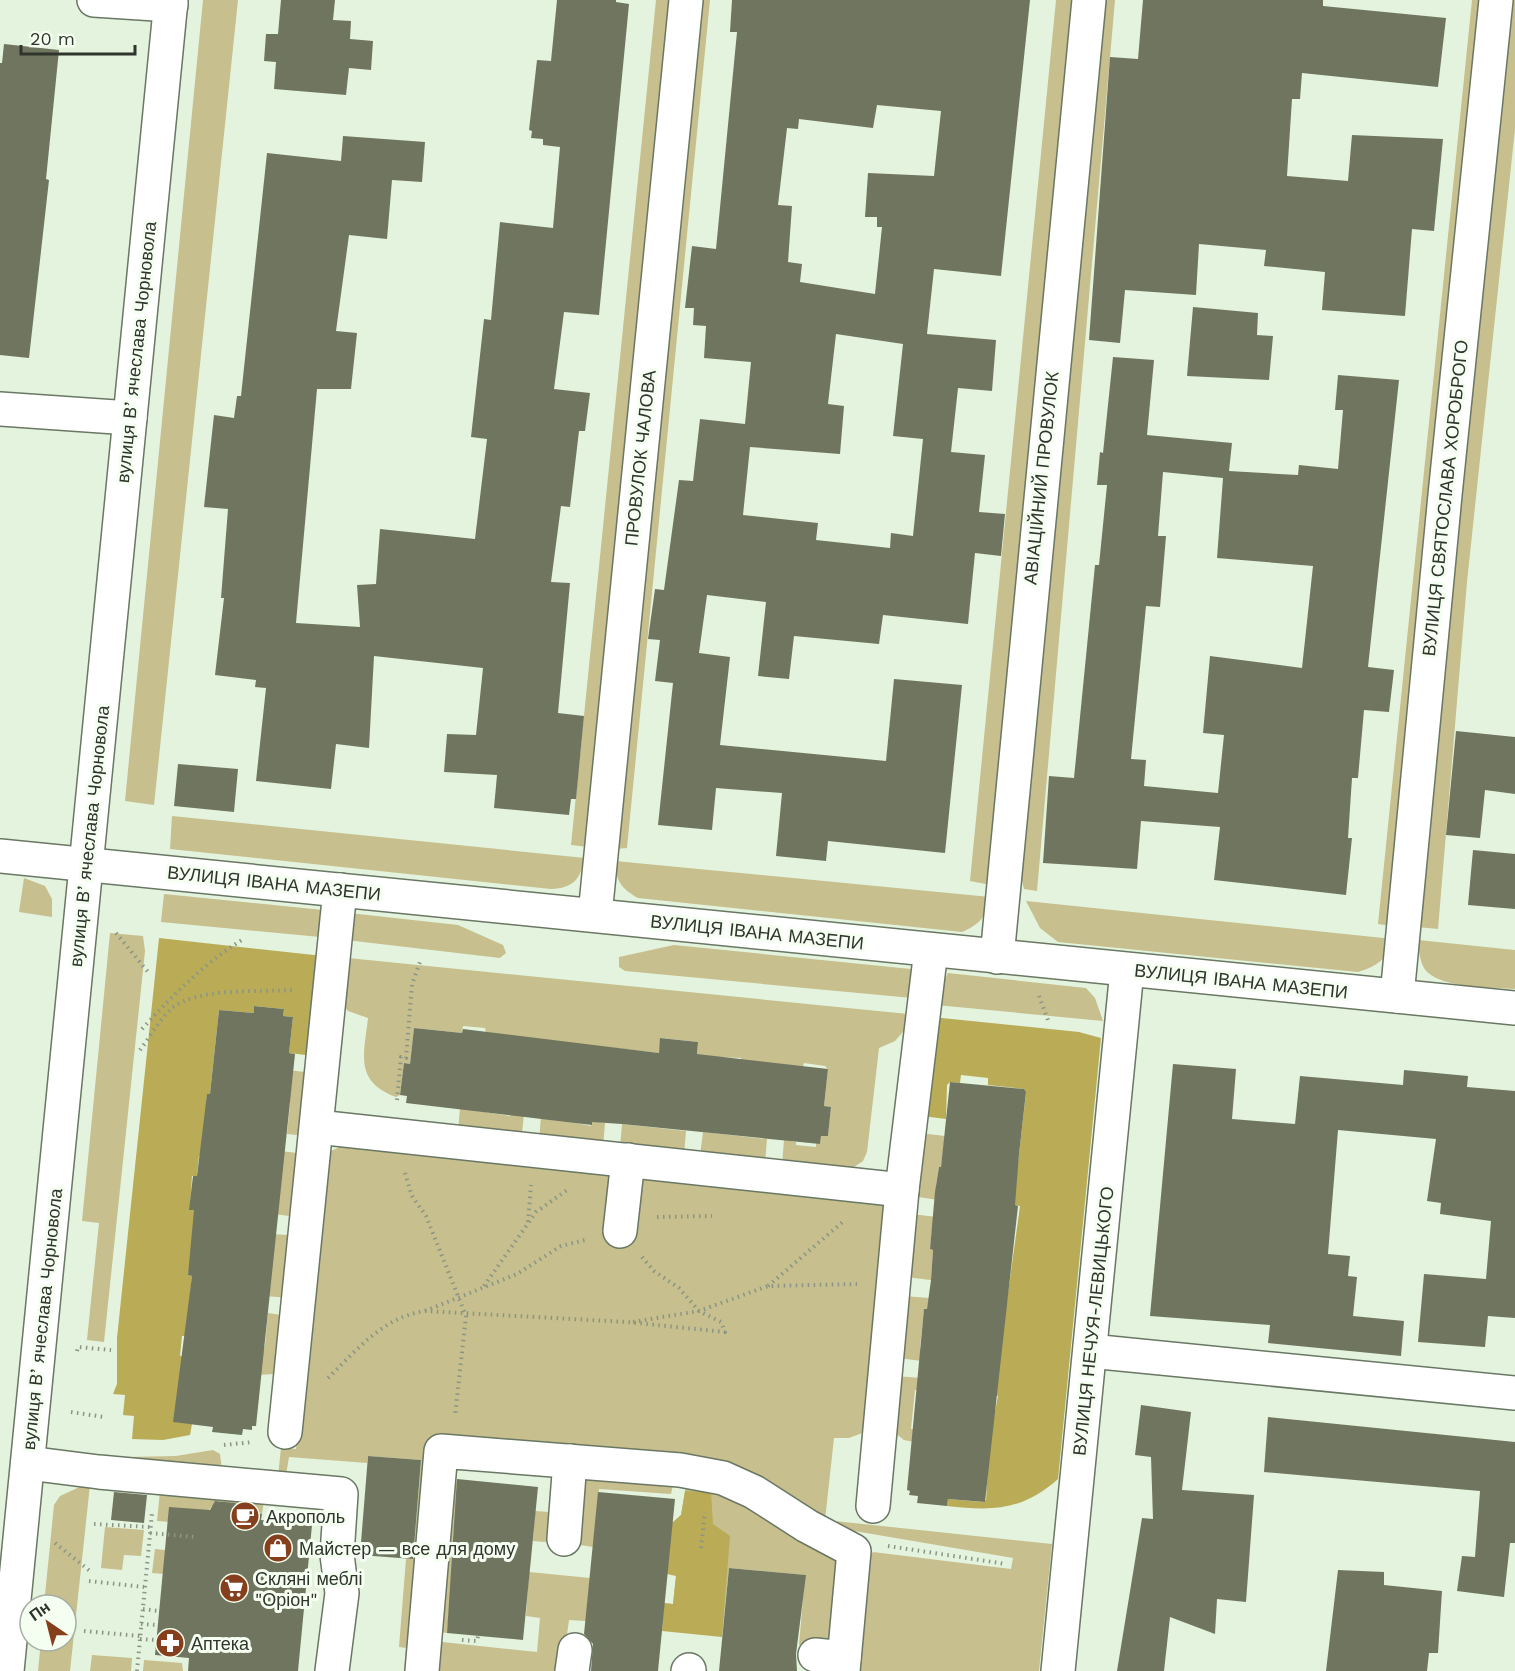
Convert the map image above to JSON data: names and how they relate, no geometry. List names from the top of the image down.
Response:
{
  "streets": {
    "street": [
      "вулиця Вʼячеслава Чорновола",
      "ПРОВУЛОК ЧАЛОВА",
      "АВІАЦІЙНИЙ ПРОВУЛОК",
      "ВУЛИЦЯ СВЯТОСЛАВА ХОРОБРОГО",
      "ВУЛИЦЯ ІВАНА МАЗЕПИ",
      "ВУЛИЦЯ НЕЧУЯ-ЛЕВИЦЬКОГО"
    ]
  },
  "crossings": [
    ["вулиця Вʼячеслава Чорновола", "ВУЛИЦЯ ІВАНА МАЗЕПИ"],
    ["ПРОВУЛОК ЧАЛОВА", "ВУЛИЦЯ ІВАНА МАЗЕПИ"],
    ["АВІАЦІЙНИЙ ПРОВУЛОК", "ВУЛИЦЯ ІВАНА МАЗЕПИ"],
    ["ВУЛИЦЯ СВЯТОСЛАВА ХОРОБРОГО", "ВУЛИЦЯ ІВАНА МАЗЕПИ"],
    ["ВУЛИЦЯ ІВАНА МАЗЕПИ", "ВУЛИЦЯ НЕЧУЯ-ЛЕВИЦЬКОГО"]
  ],
  "places": {
    "cafe": ["Акрополь"],
    "shop": ["Майстер — все для дому"],
    "supermarket": ["Скляні меблі \"Оріон\""],
    "pharmacy": ["Аптека"]
  },
  "scale_bar": "20 m",
  "north": "top left"
}
